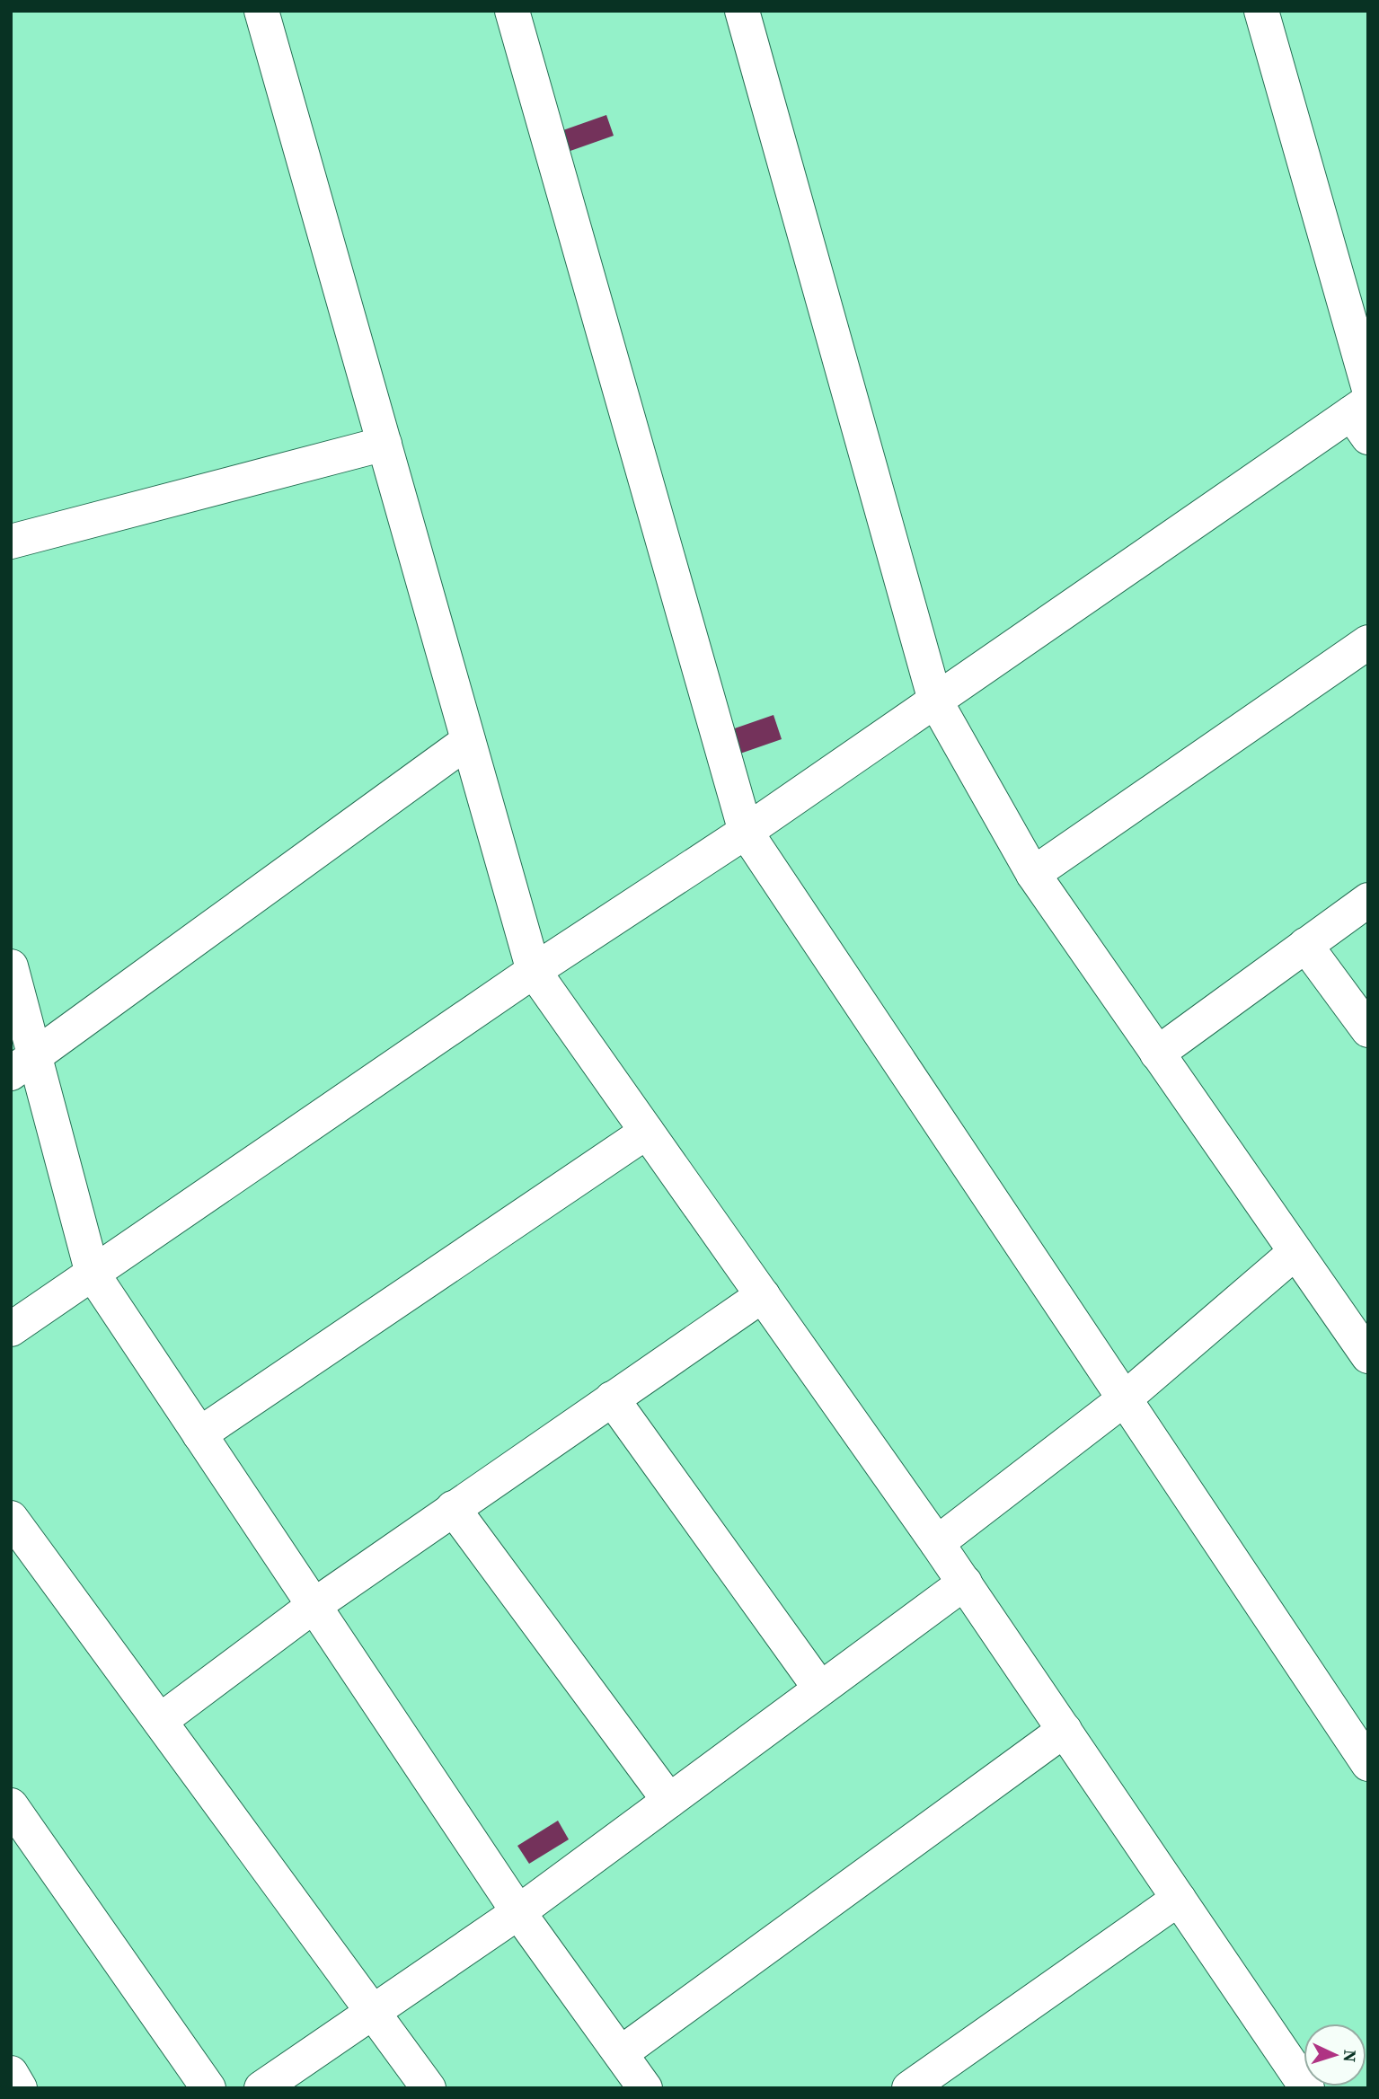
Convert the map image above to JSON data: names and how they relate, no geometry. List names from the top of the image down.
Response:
{
  "north": "right"
}
